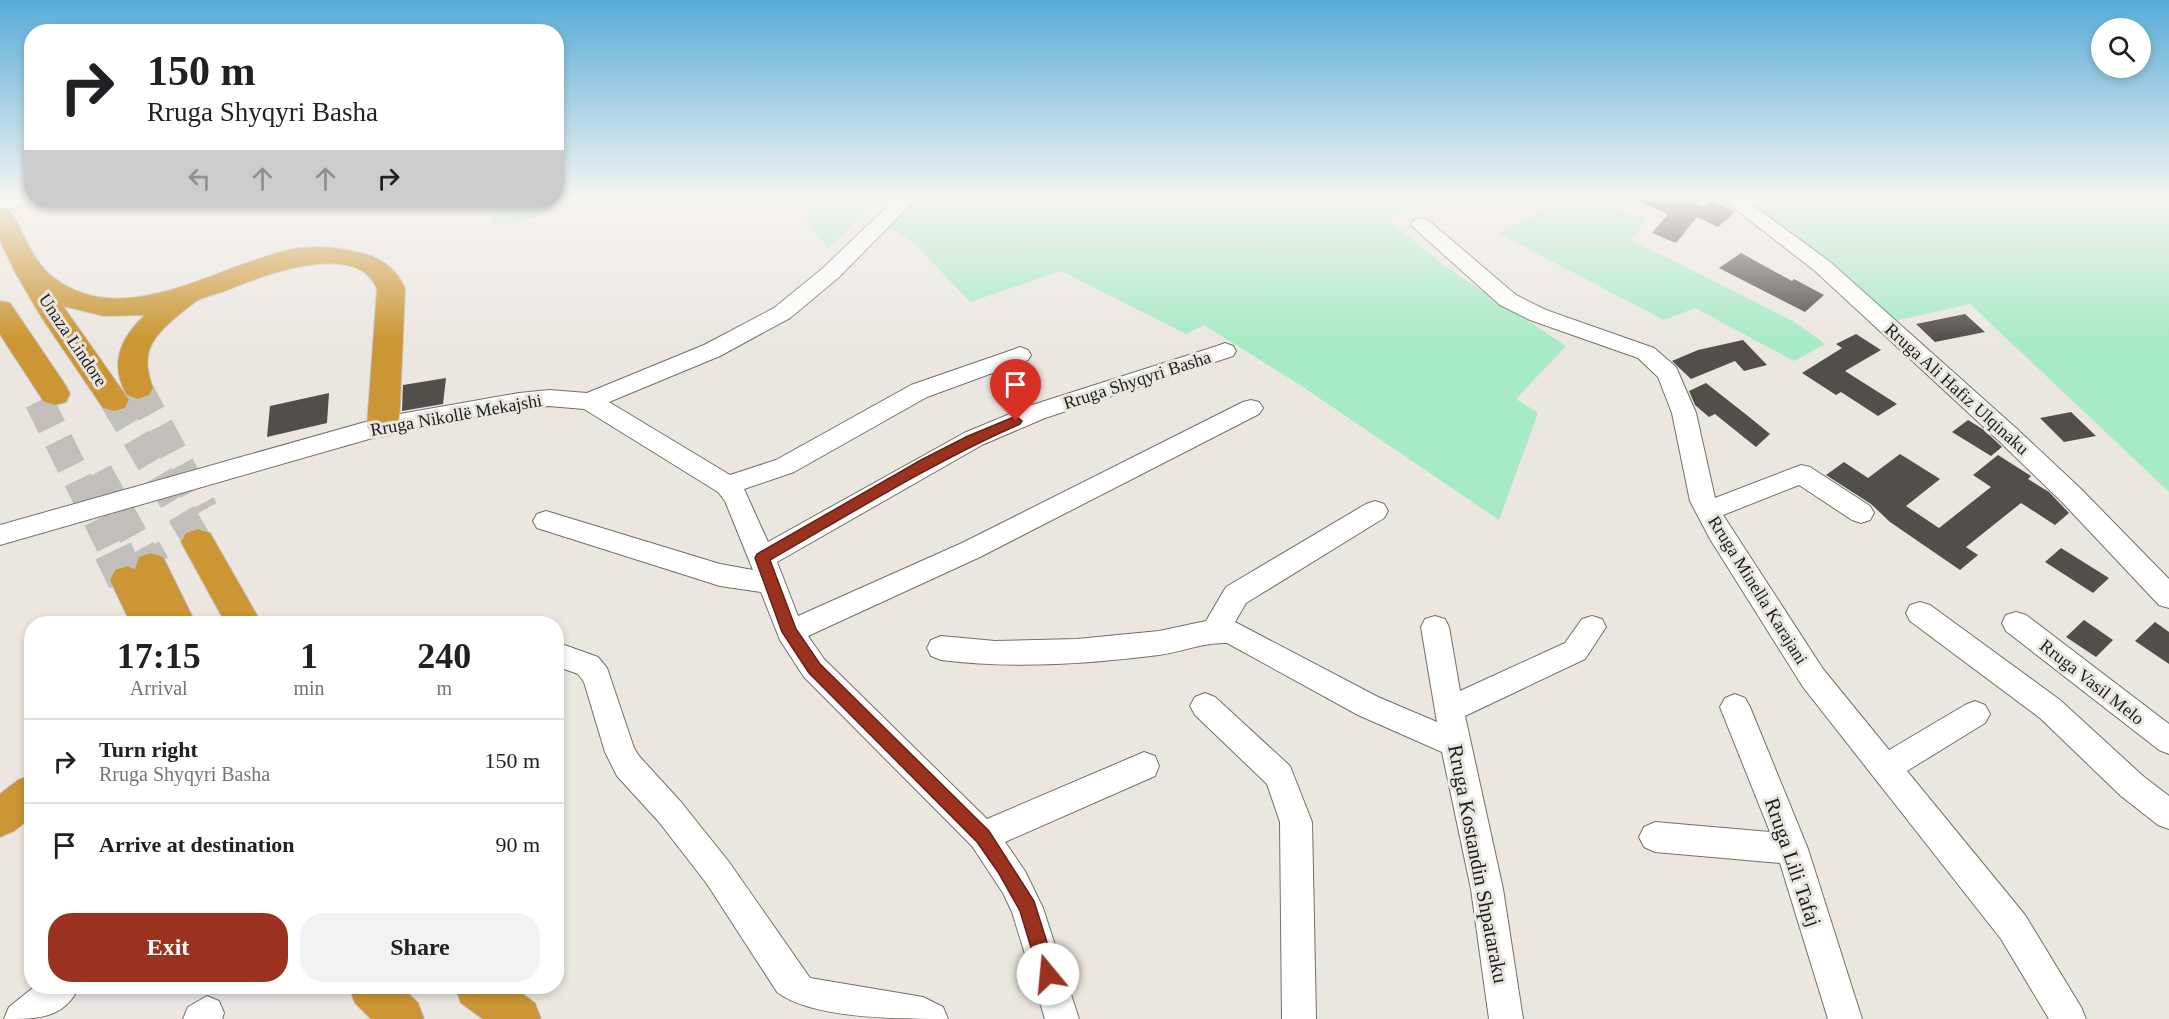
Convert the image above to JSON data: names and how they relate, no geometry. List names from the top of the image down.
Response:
{
  "streets": {
    "highway": ["Unaza Lindore"],
    "street": [
      "Rruga Shyqyri Basha",
      "Rruga Ali Hafiz Ulqinaku",
      "Rruga Nikollë Mekajshi",
      "Rruga Minella Karajani",
      "Rruga Vasil Melo",
      "Rruga Lili Tafaj",
      "Rruga Kostandin Shpataraku"
    ]
  },
  "page": {
    "turn": ["150 m", "Rruga Shyqyri Basha"],
    "eta": [
      "17:15",
      "Arrival",
      "1",
      "min",
      "240",
      "m"
    ],
    "list": [
      {
        "name": "Turn right",
        "note": "Rruga Shyqyri Basha",
        "value": "150 m"
      },
      {
        "name": "Arrive at destination",
        "value": "90 m"
      }
    ],
    "buttons": ["Exit", "Share"]
  }
}
